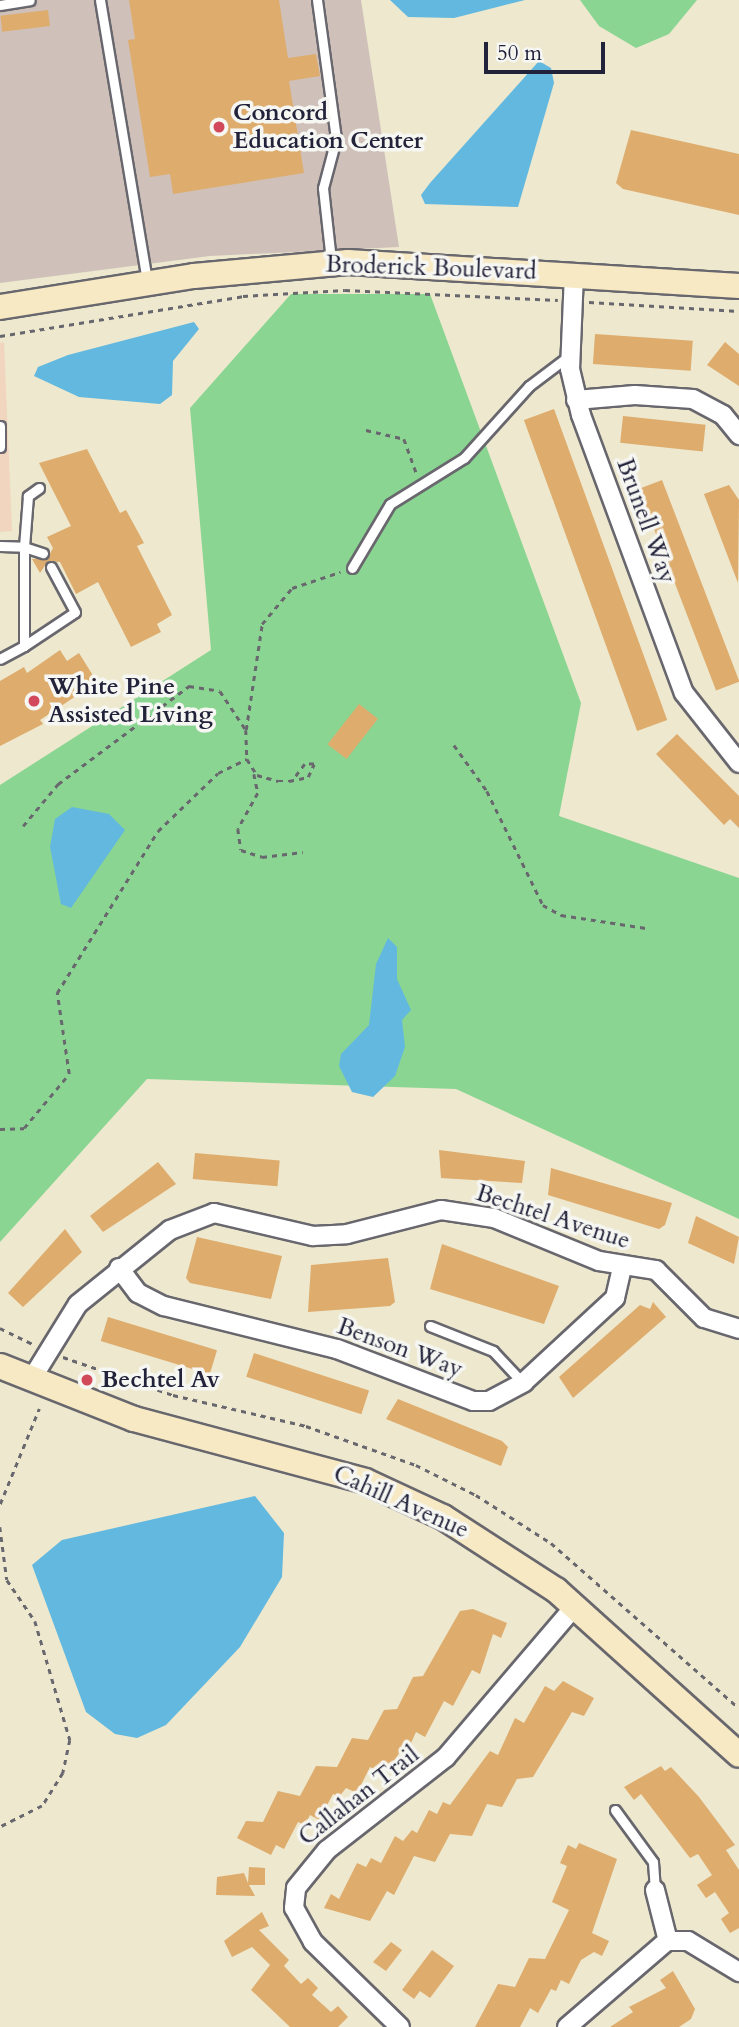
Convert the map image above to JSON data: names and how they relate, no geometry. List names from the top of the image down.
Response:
{
  "streets": {
    "street": [
      "Broderick Boulevard",
      "Brunell Way",
      "Bechtel Avenue",
      "Benson Way",
      "Cahill Avenue",
      "Callahan Trail"
    ]
  },
  "crossings": [
    ["Broderick Boulevard", "Brunell Way"],
    ["Bechtel Avenue", "Benson Way"],
    ["Bechtel Avenue", "Cahill Avenue"],
    ["Cahill Avenue", "Callahan Trail"]
  ],
  "places": ["Concord Education Center", "White Pine Assisted Living", "Bechtel Av"],
  "scale_bar": "50 m"
}
